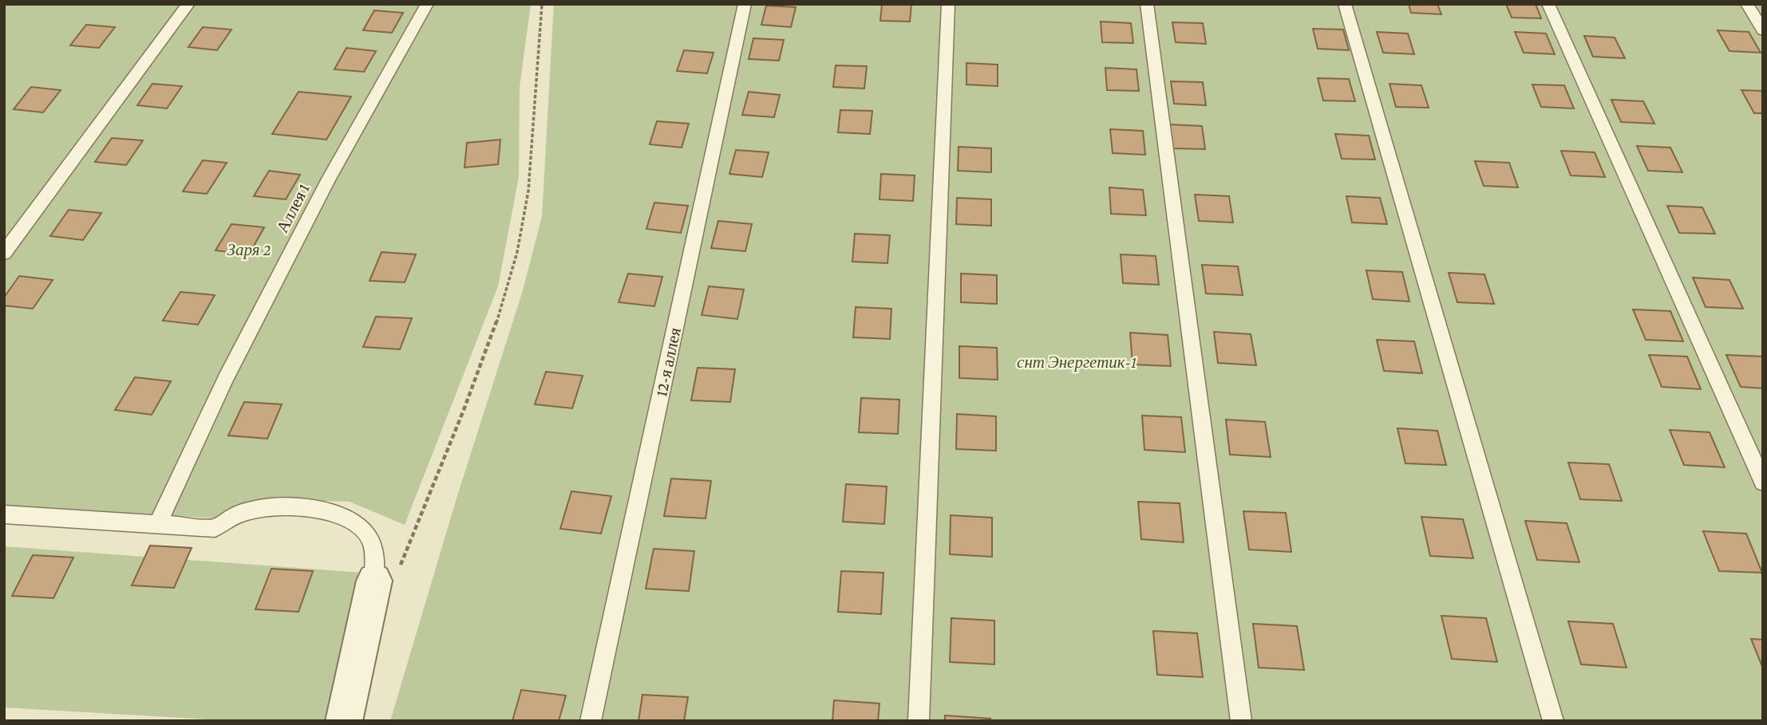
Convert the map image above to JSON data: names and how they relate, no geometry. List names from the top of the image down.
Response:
{
  "streets": {
    "lane": ["Аллея 1", "12-я аллея"]
  },
  "parks": ["Заря 2", "снт Энергетик-1"]
}
